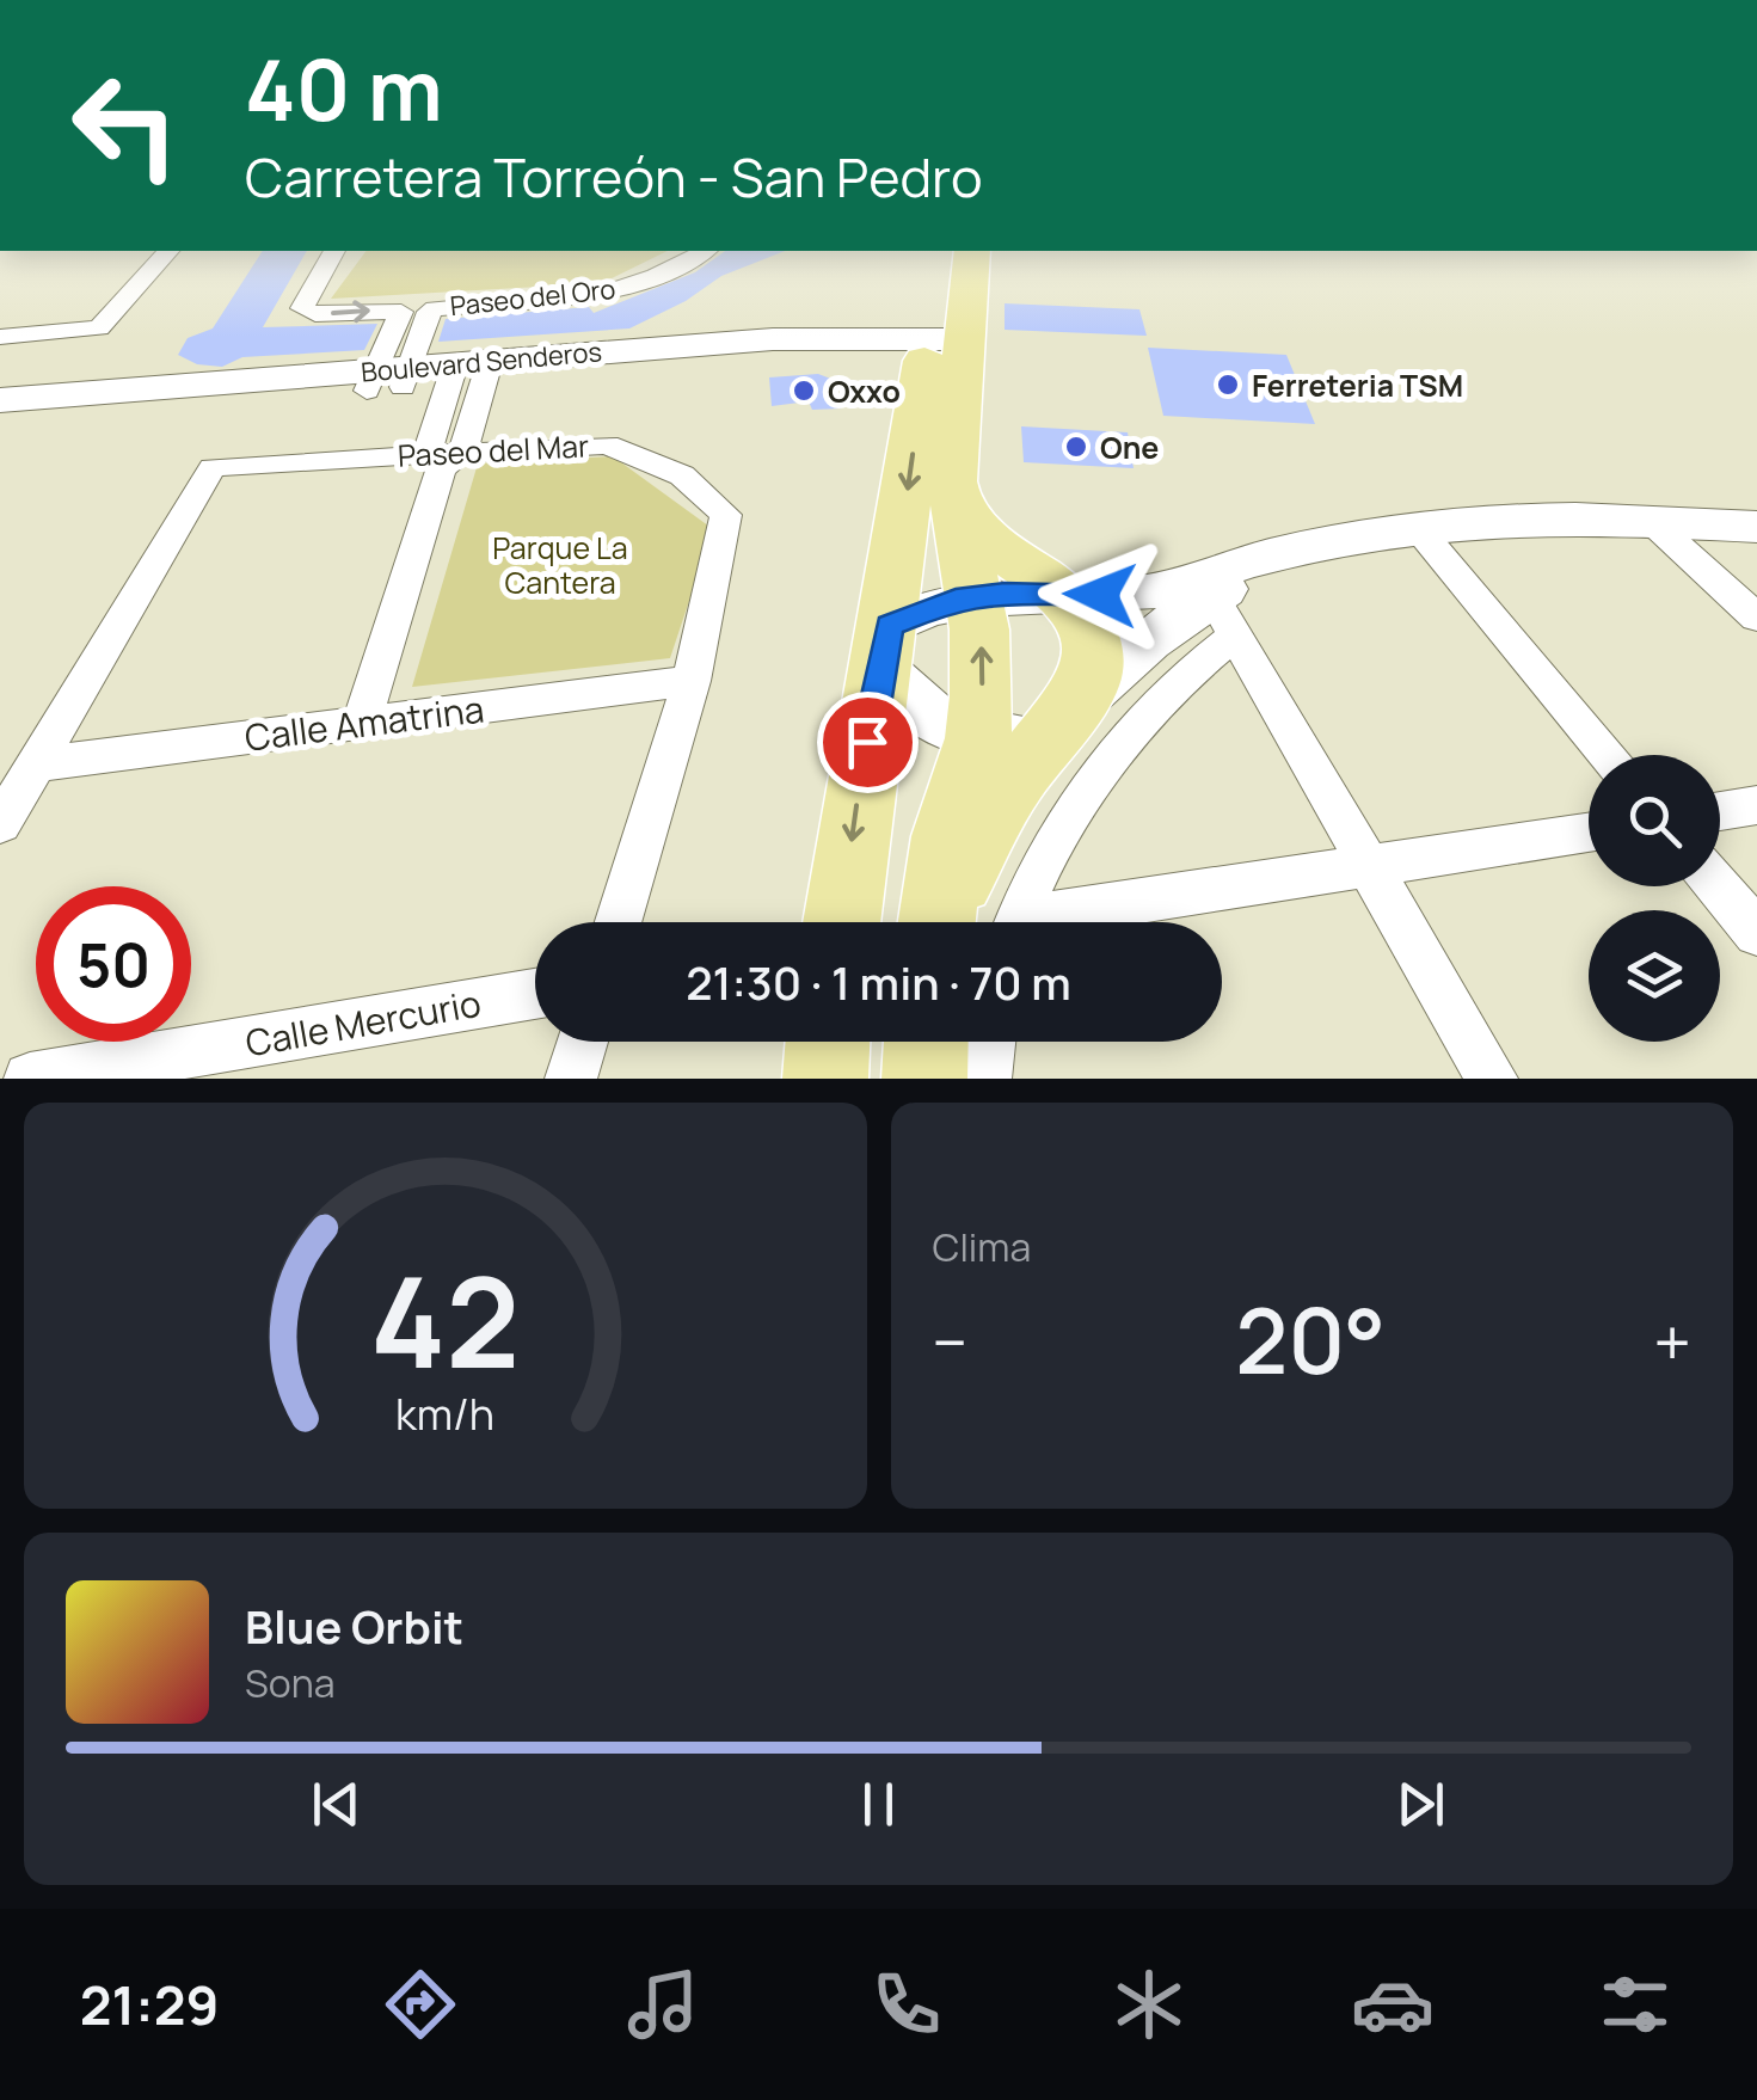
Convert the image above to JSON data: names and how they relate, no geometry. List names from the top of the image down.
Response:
{
  "streets": {
    "main road": ["Boulevard Senderos"],
    "street": [
      "Paseo del Oro",
      "Paseo del Mar",
      "Calle Amatrina",
      "Calle Mercurio"
    ]
  },
  "crossings": [
    ["Paseo del Oro", "Boulevard Senderos"],
    ["Paseo del Mar", "Calle Amatrina"]
  ],
  "parks": ["Parque La Cantera"],
  "places": ["Ferreteria TSM", "Oxxo", "One"],
  "page": {
    "turn": ["40 m", "Carretera Torreón - San Pedro"],
    "limit": "50",
    "trip": "21:30 · 1 min · 70 m",
    "tile": "Clima",
    "heat": ["−", "20°", "+"],
    "song": ["Blue Orbit", "Sona"],
    "tabs": "21:29",
    "gauge": ["42", "km/h"]
  }
}
